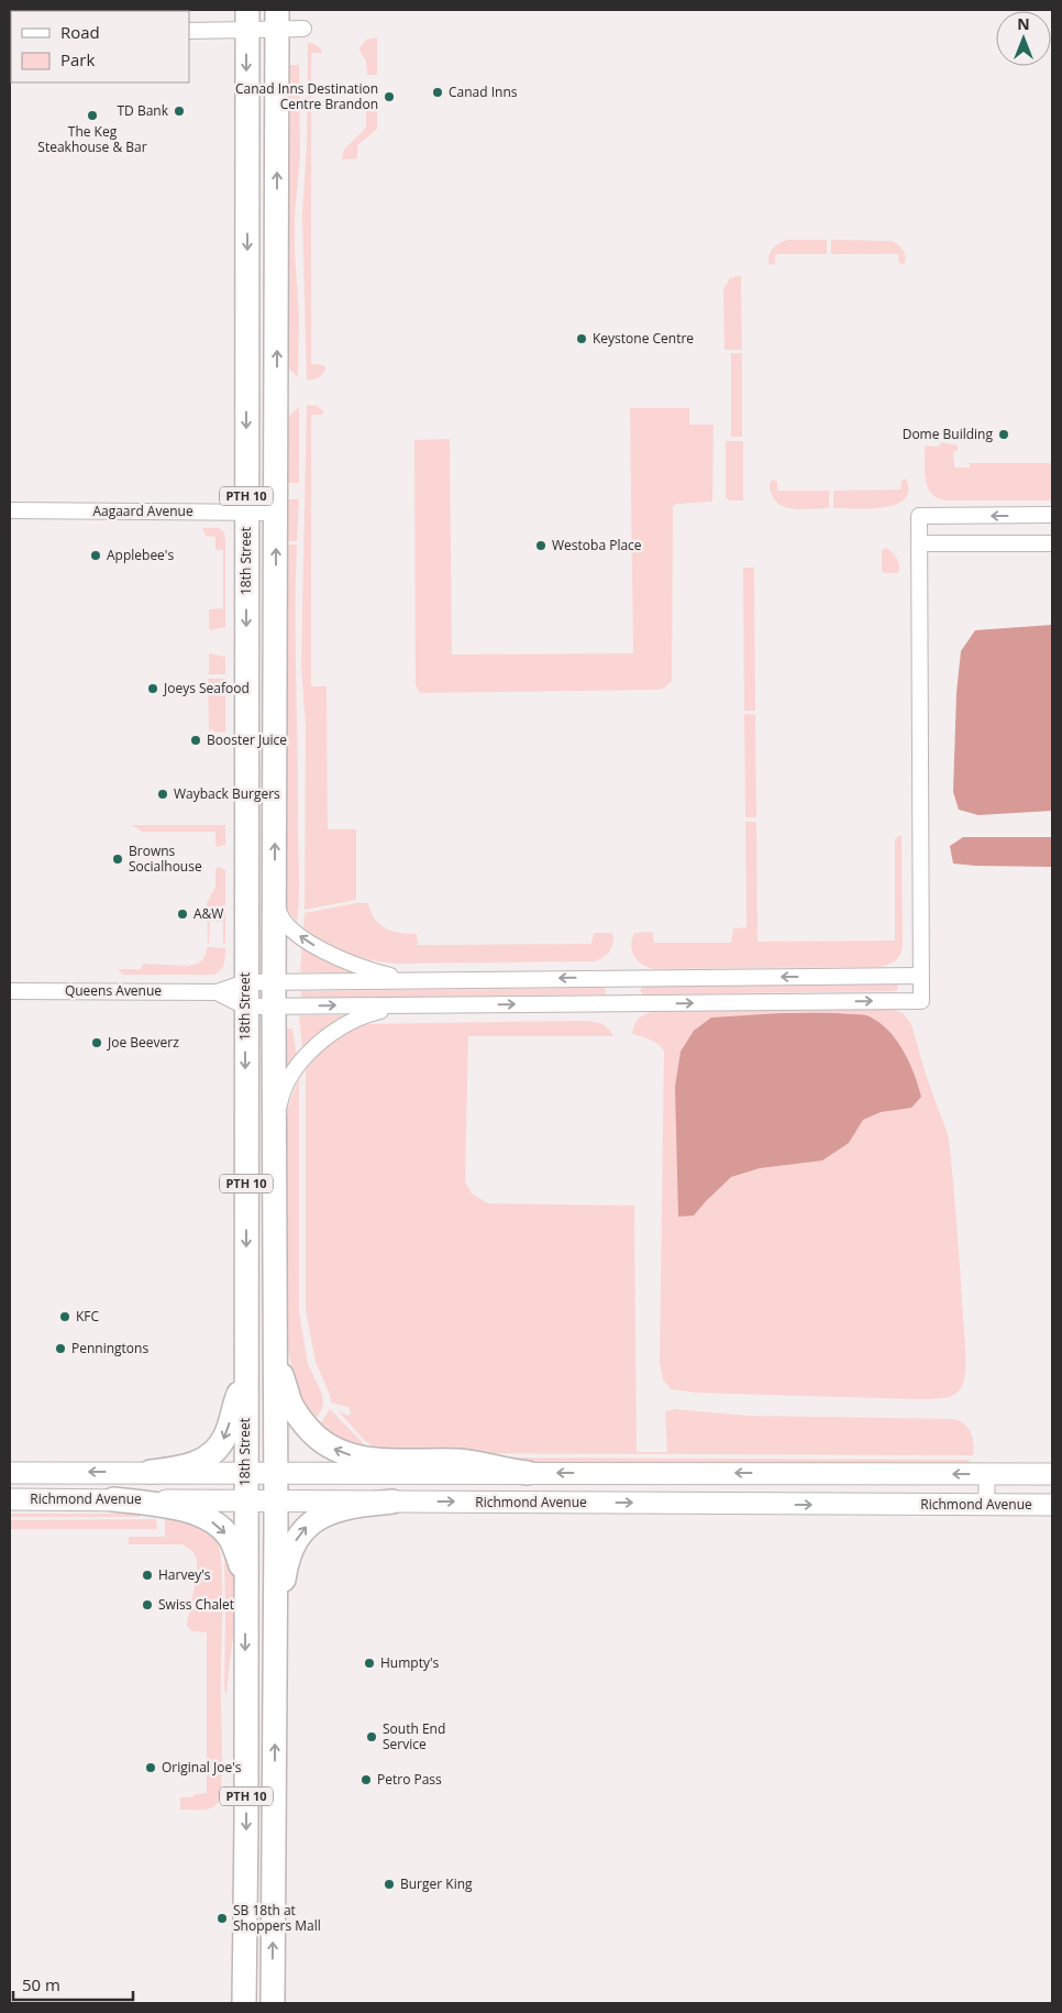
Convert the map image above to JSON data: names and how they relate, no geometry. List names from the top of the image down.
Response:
{
  "streets": {
    "main road": ["PTH 10", "18th Street", "Richmond Avenue"],
    "street": ["Aagaard Avenue", "Queens Avenue"]
  },
  "crossings": [
    ["PTH 10", "Aagaard Avenue"],
    ["PTH 10", "Richmond Avenue"],
    ["Aagaard Avenue", "18th Street"],
    ["18th Street", "Richmond Avenue"]
  ],
  "places": [
    "Canad Inns",
    "Canad Inns Destination Centre Brandon",
    "TD Bank",
    "The Keg Steakhouse & Bar",
    "Keystone Centre",
    "Dome Building",
    "Westoba Place",
    "Applebee's",
    "Joeys Seafood",
    "Booster Juice",
    "Wayback Burgers",
    "Browns Socialhouse",
    "A&W",
    "Joe Beeverz",
    "KFC",
    "Penningtons",
    "Harvey's",
    "Swiss Chalet",
    "Humpty's",
    "South End Service",
    "Original Joe's",
    "Petro Pass",
    "Burger King",
    "SB 18th at Shoppers Mall"
  ],
  "legend": ["Road", "Park"],
  "scale_bar": "50 m",
  "north": "top"
}
